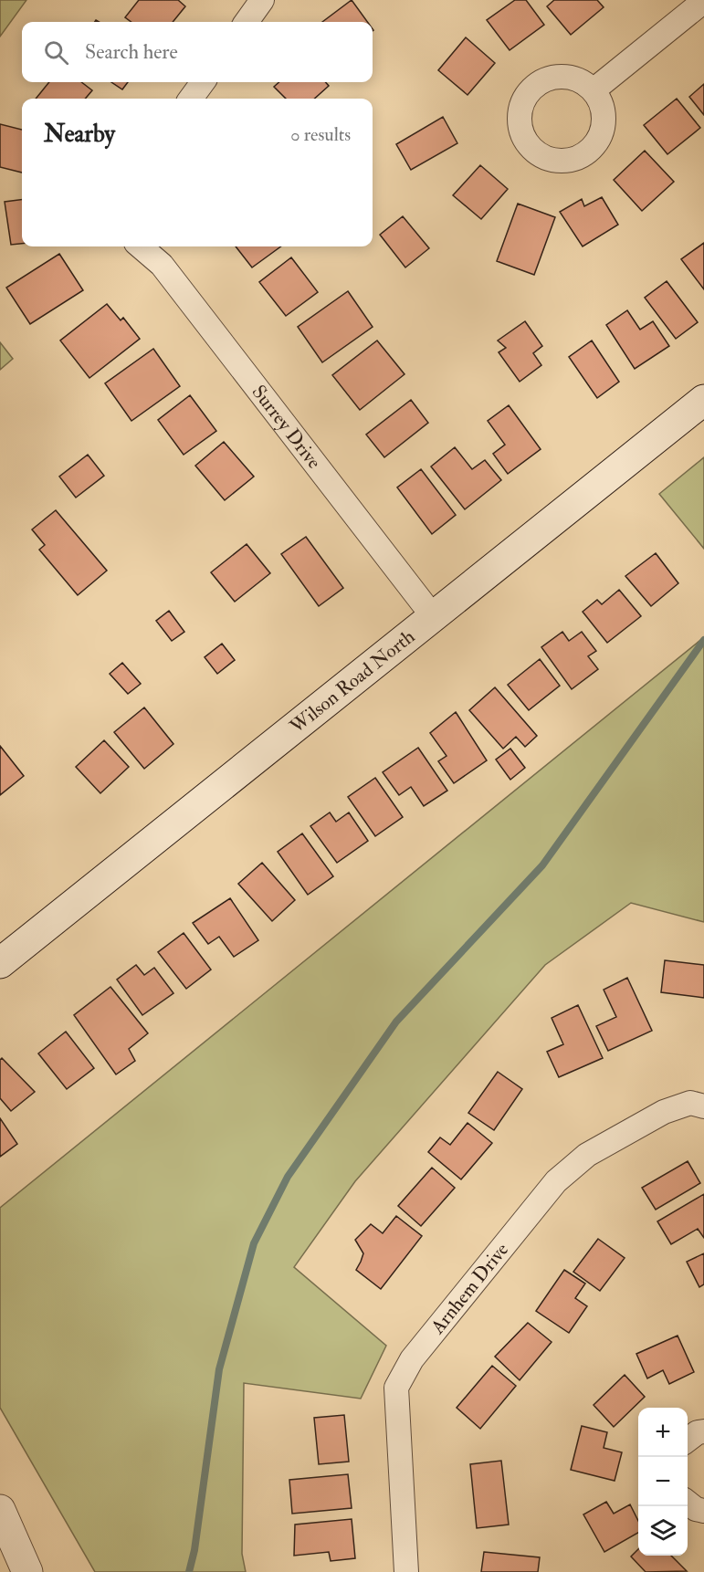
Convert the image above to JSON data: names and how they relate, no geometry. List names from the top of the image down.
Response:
{
  "streets": {
    "main road": ["Wilson Road North"],
    "street": ["Surrey Drive", "Arnhem Drive"]
  },
  "crossings": [
    ["Surrey Drive", "Wilson Road North"]
  ],
  "page": {
    "search": "Search here",
    "heading": ["Nearby", "0 results"],
    "map_buttons": ["+", "−"]
  }
}
